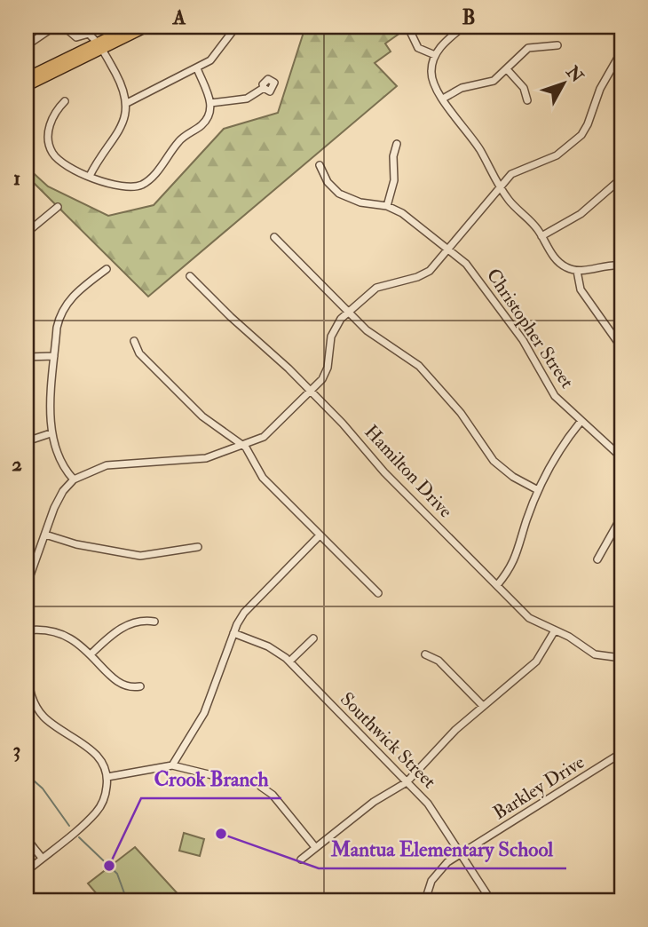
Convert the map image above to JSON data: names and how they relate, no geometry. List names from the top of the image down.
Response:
{
  "streets": {
    "street": [
      "Christopher Street",
      "Hamilton Drive",
      "Southwick Street",
      "Barkley Drive"
    ]
  },
  "crossings": [
    ["Southwick Street", "Barkley Drive"]
  ],
  "places": ["Mantua Elementary School", "Crook Branch"],
  "north": "top right",
  "grid": {
    "columns": ["A", "B"],
    "rows": ["1", "2", "3"]
  }
}
